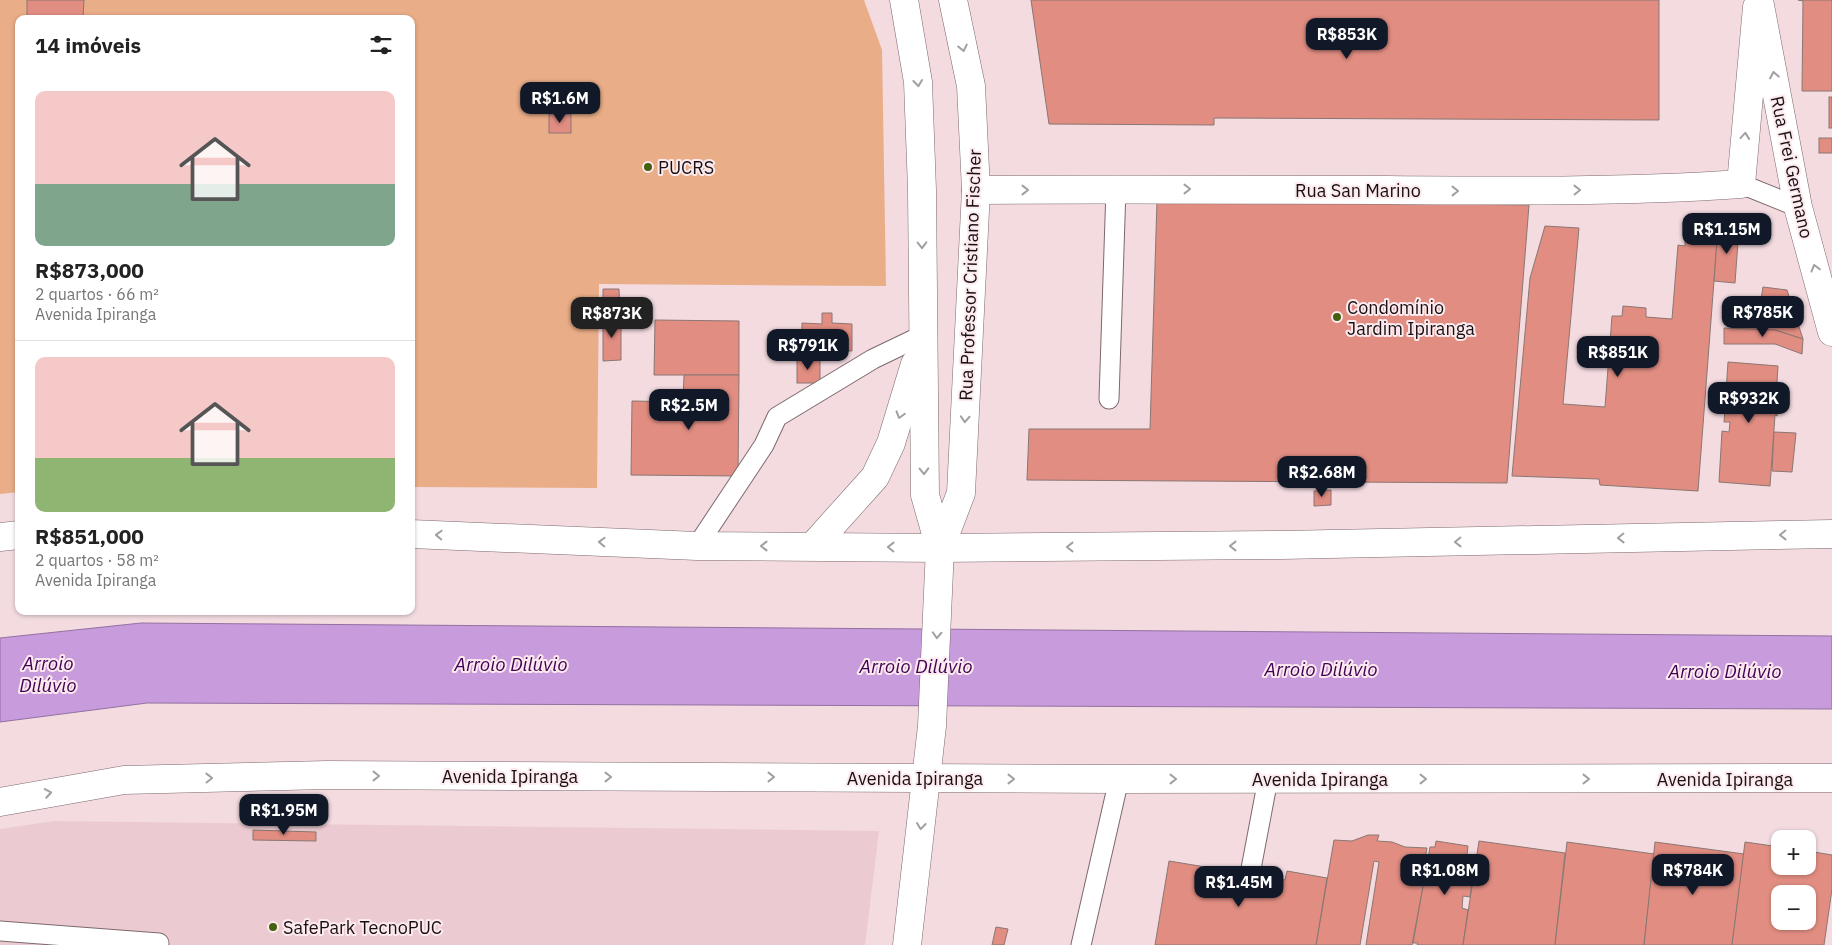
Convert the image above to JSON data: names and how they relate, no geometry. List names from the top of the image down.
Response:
{
  "streets": {
    "main road": [
      "Rua Frei Germano",
      "Rua San Marino",
      "Rua Professor Cristiano Fischer",
      "Avenida Ipiranga"
    ]
  },
  "crossings": [
    ["Rua San Marino", "Rua Professor Cristiano Fischer"],
    ["Rua Professor Cristiano Fischer", "Avenida Ipiranga"]
  ],
  "one_way": ["Rua San Marino", "Rua Professor Cristiano Fischer"],
  "water": ["Arroio Dilúvio"],
  "places": ["PUCRS", "Condomínio Jardim Ipiranga", "SafePark TecnoPUC"],
  "page": {
    "heading": "14 imóveis",
    "price": [
      "R$853K",
      "R$1.6M",
      "R$1.15M",
      "R$785K",
      "R$873K",
      "R$791K",
      "R$851K",
      "R$932K",
      "R$2.5M",
      "R$2.68M",
      "R$1.95M",
      "R$1.08M",
      "R$784K",
      "R$1.45M"
    ],
    "list": [
      {
        "name": "R$873,000",
        "note": "2 quartos · 66 m² · Avenida Ipiranga"
      },
      {
        "name": "R$851,000",
        "note": "2 quartos · 58 m² · Avenida Ipiranga"
      }
    ],
    "map_buttons": ["+", "−"]
  }
}
